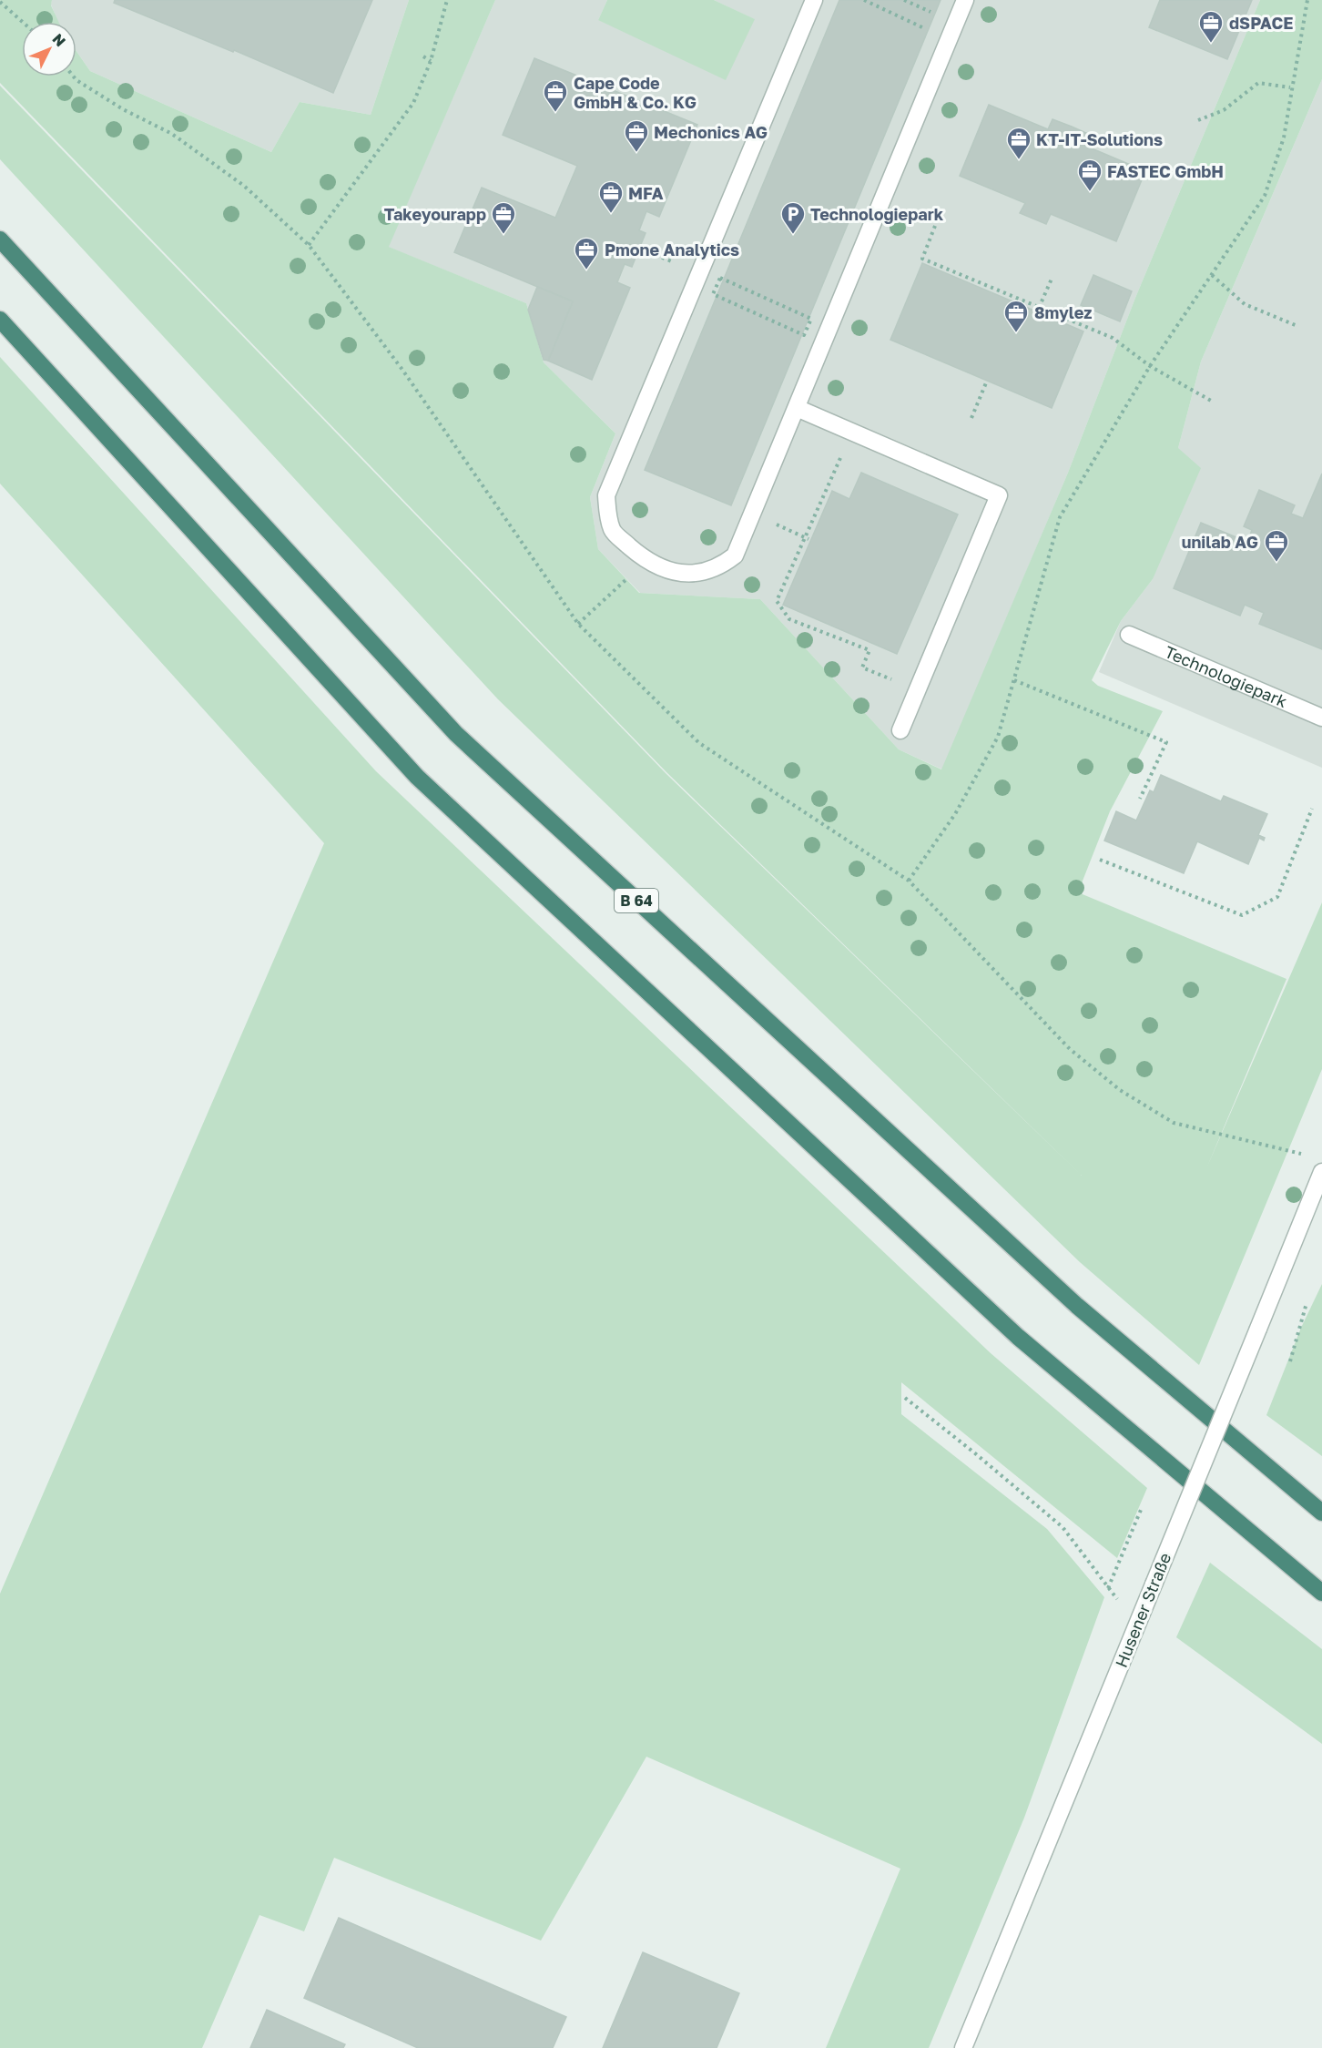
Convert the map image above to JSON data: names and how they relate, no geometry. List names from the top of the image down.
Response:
{
  "streets": {
    "highway": ["B 64"],
    "street": ["Technologiepark", "Husener Straße"]
  },
  "places": {
    "office": [
      "dSPACE",
      "Cape Code GmbH & Co. KG",
      "Mechonics AG",
      "KT-IT-Solutions",
      "FASTEC GmbH",
      "MFA",
      "Takeyourapp",
      "Pmone Analytics",
      "8mylez",
      "unilab AG"
    ],
    "parking": ["Technologiepark"]
  },
  "north": "top right"
}
